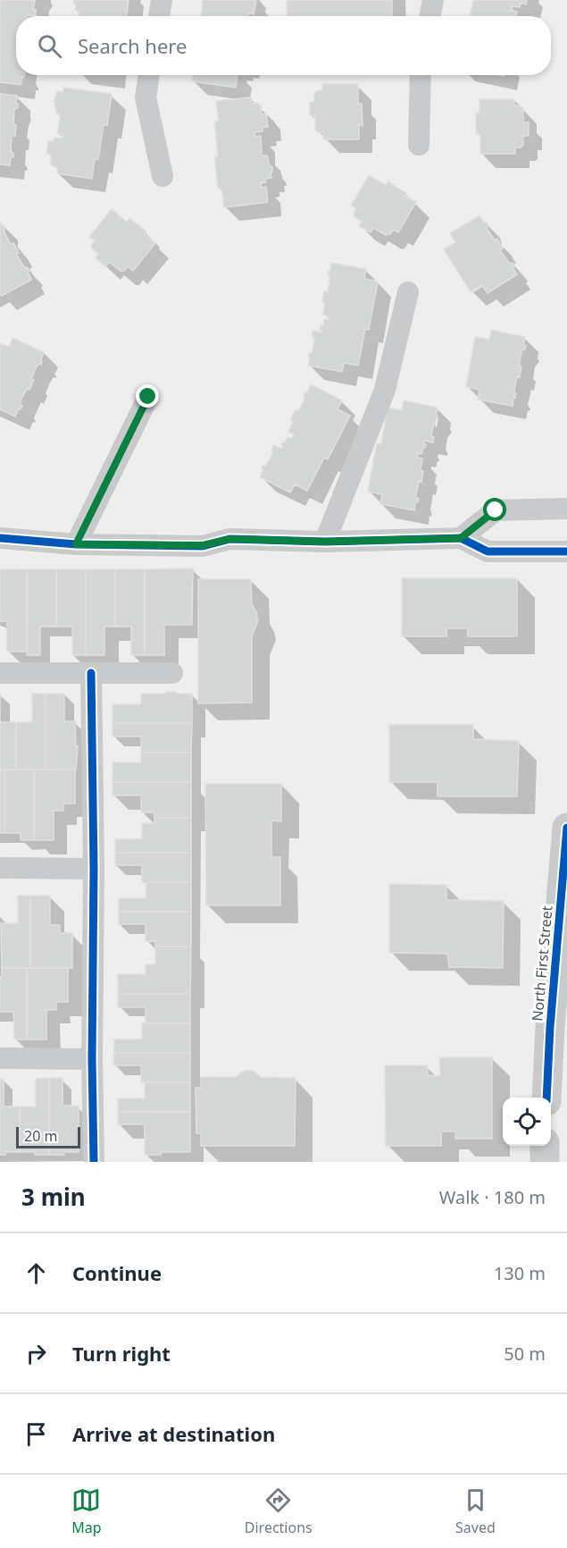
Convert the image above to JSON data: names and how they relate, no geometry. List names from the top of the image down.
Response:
{
  "streets": {
    "main road": ["North First Street"]
  },
  "scale_bar": "20 m",
  "page": {
    "search": "Search here",
    "scale": "20 m",
    "heading": ["3 min", "Walk · 180 m"],
    "list": [
      ["Continue", "130 m"],
      ["Turn right", "50 m"],
      "Arrive at destination"
    ],
    "nav": ["Map", "Directions", "Saved"]
  }
}
